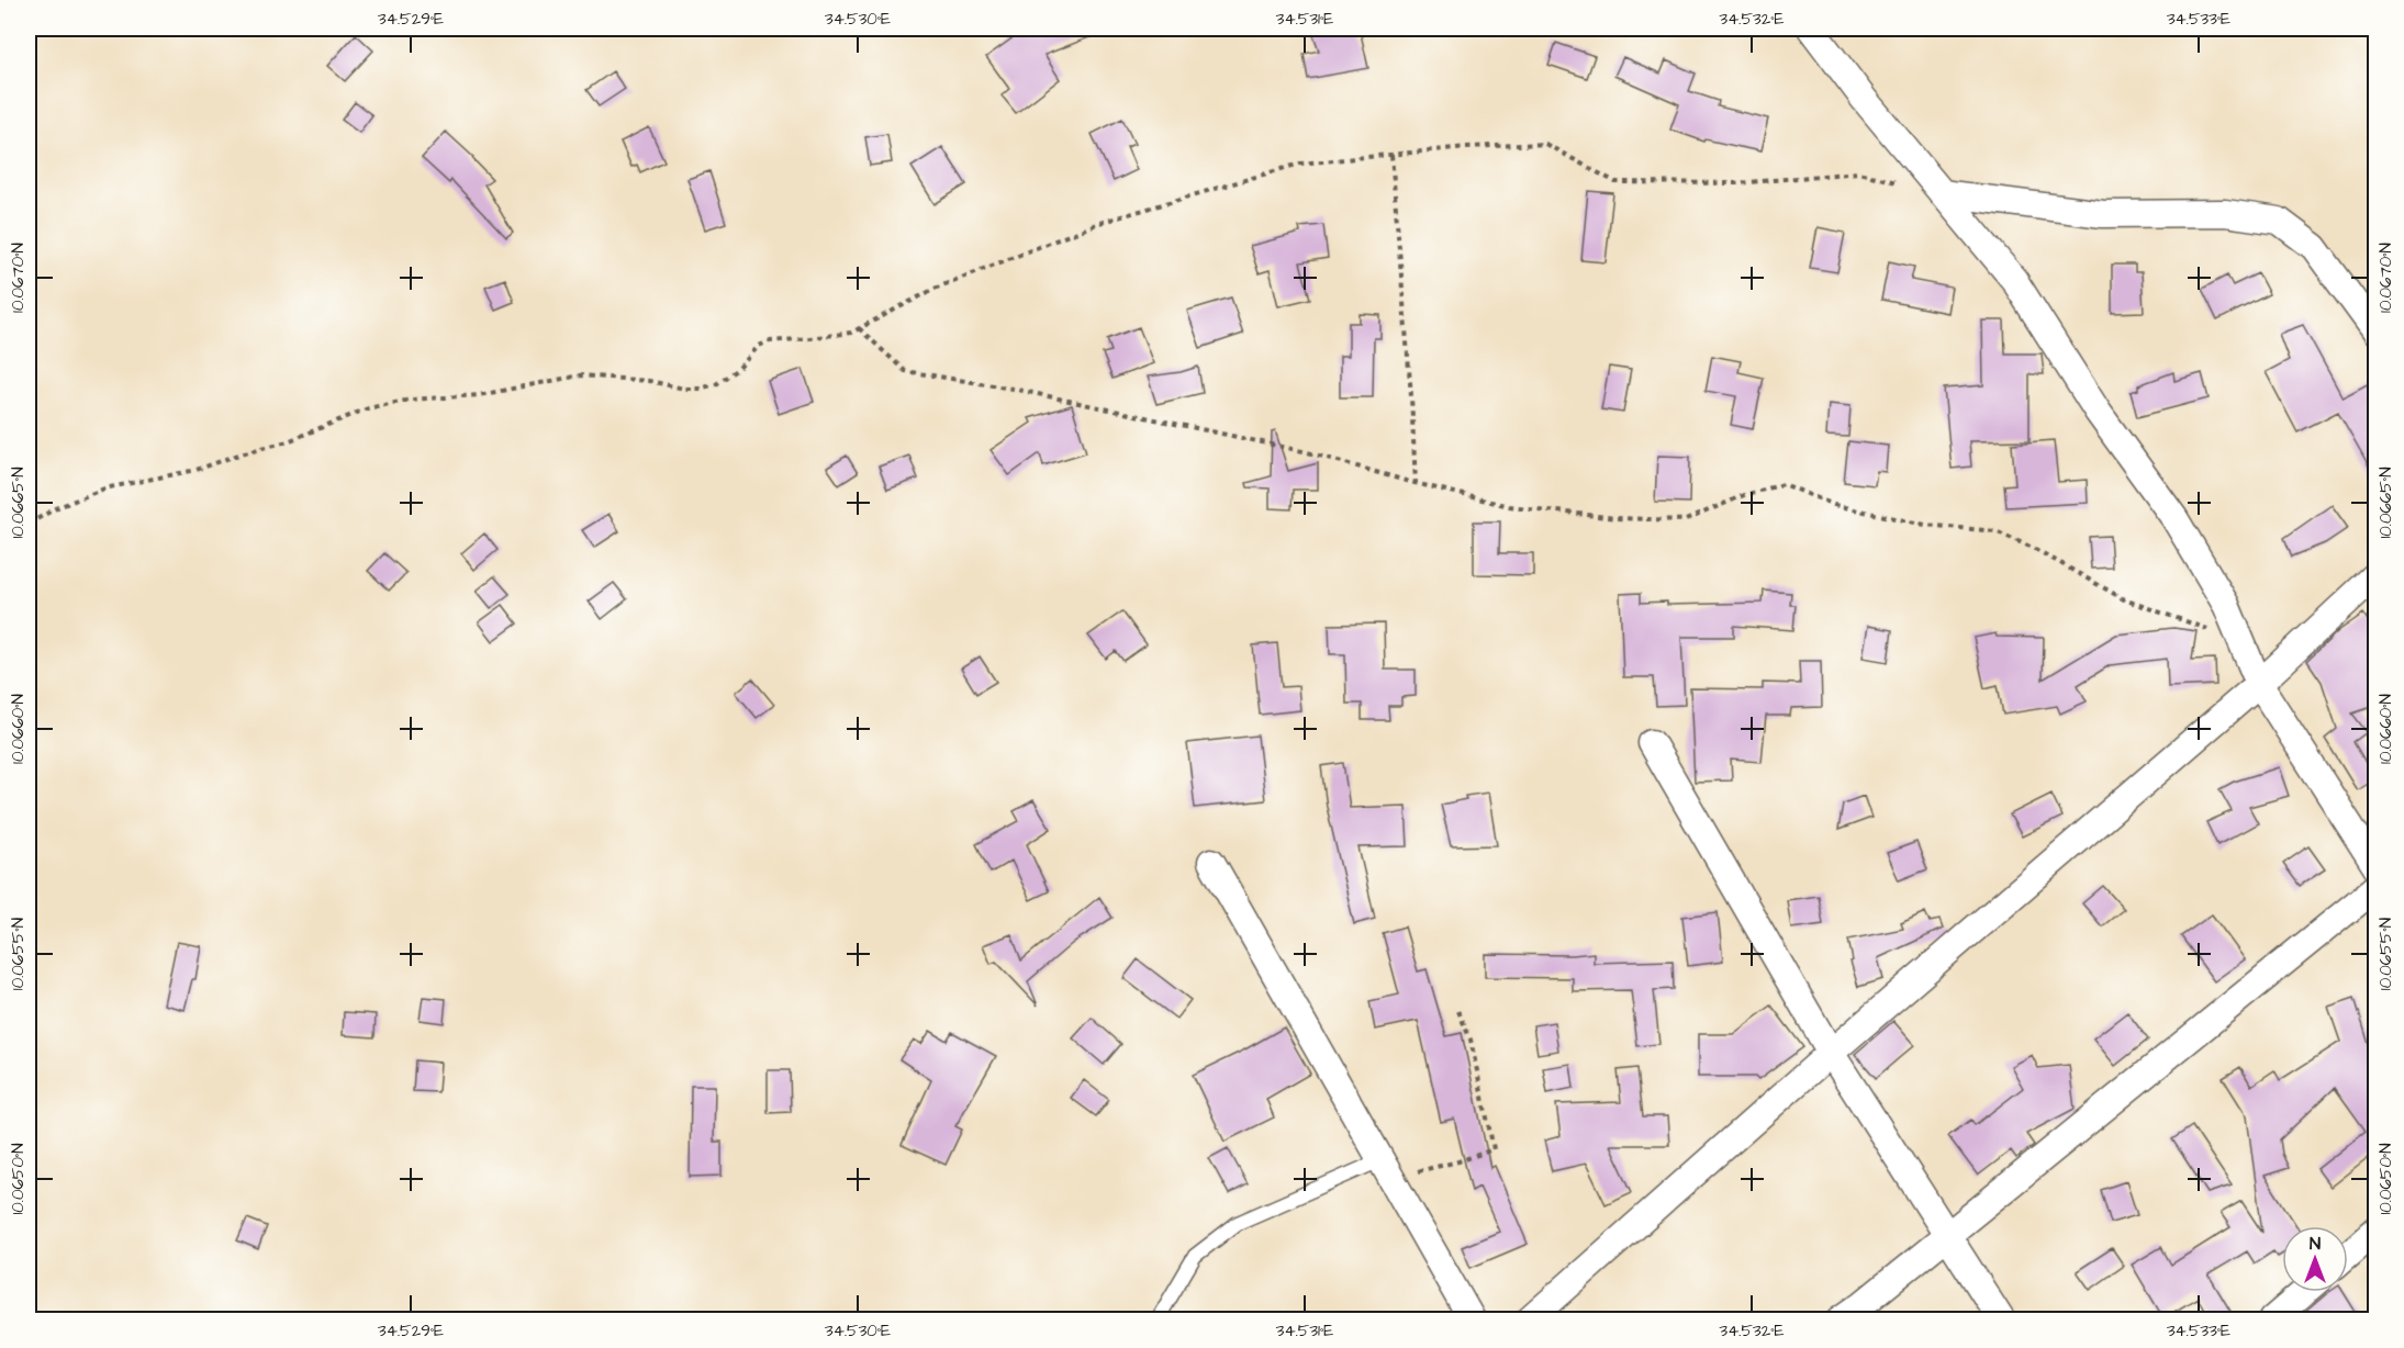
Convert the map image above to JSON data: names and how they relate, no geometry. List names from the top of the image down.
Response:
{
  "north": "top",
  "coordinates": [
    "34.529°E",
    "34.530°E",
    "34.531°E",
    "34.532°E",
    "34.533°E",
    "10.0670°N",
    "10.0665°N",
    "10.0660°N",
    "10.0655°N",
    "10.0650°N"
  ]
}
